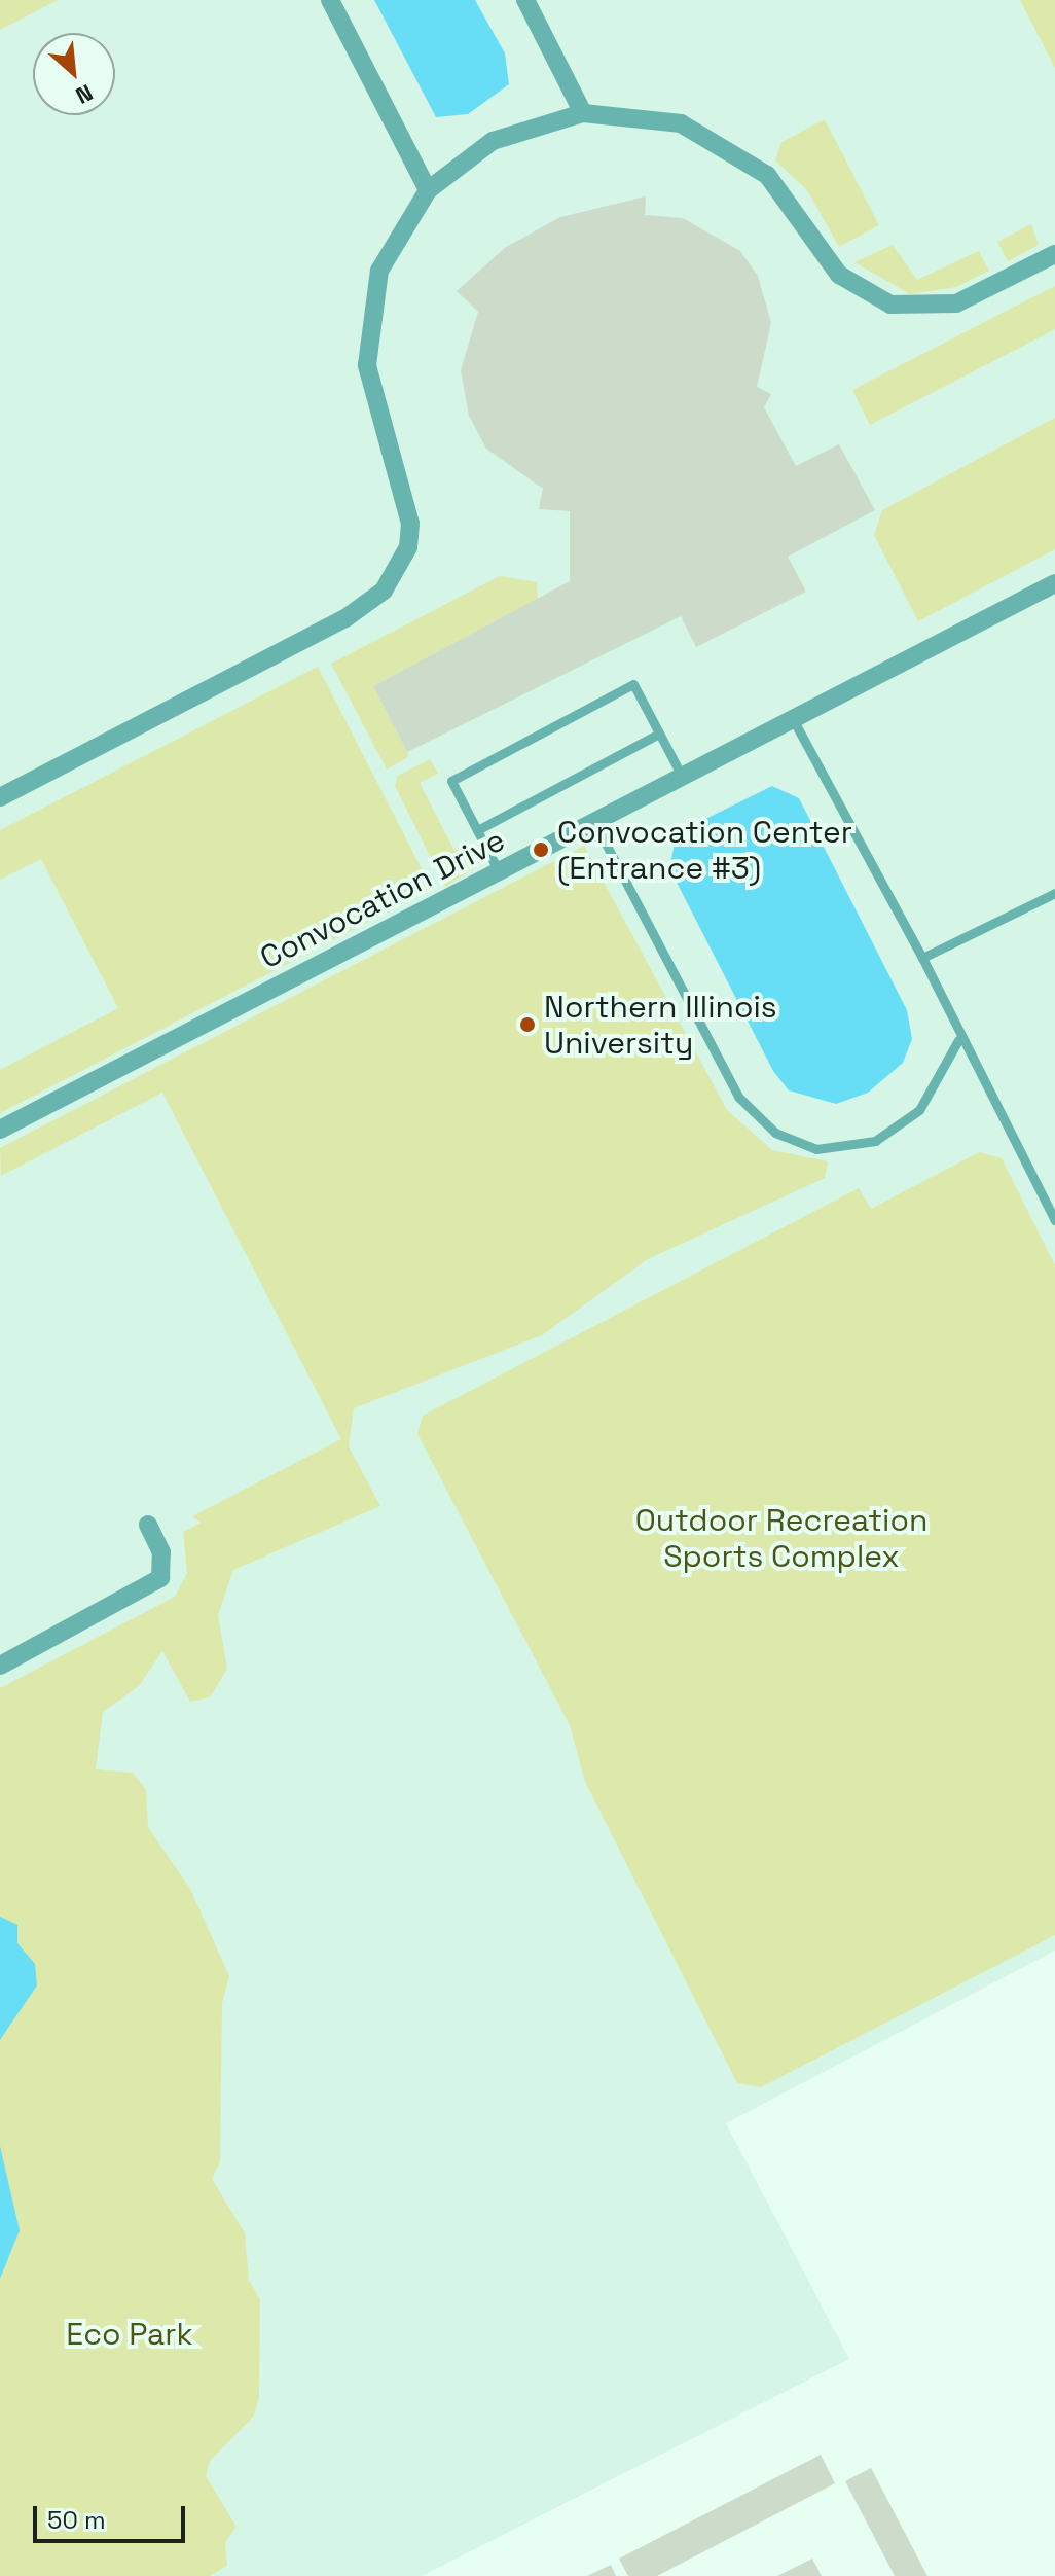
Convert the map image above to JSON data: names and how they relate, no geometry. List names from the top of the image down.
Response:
{
  "streets": {
    "street": ["Convocation Drive"]
  },
  "parks": ["Outdoor Recreation Sports Complex", "Eco Park"],
  "places": ["Convocation Center (Entrance #3)", "Northern Illinois University"],
  "scale_bar": "50 m",
  "north": "bottom right"
}
